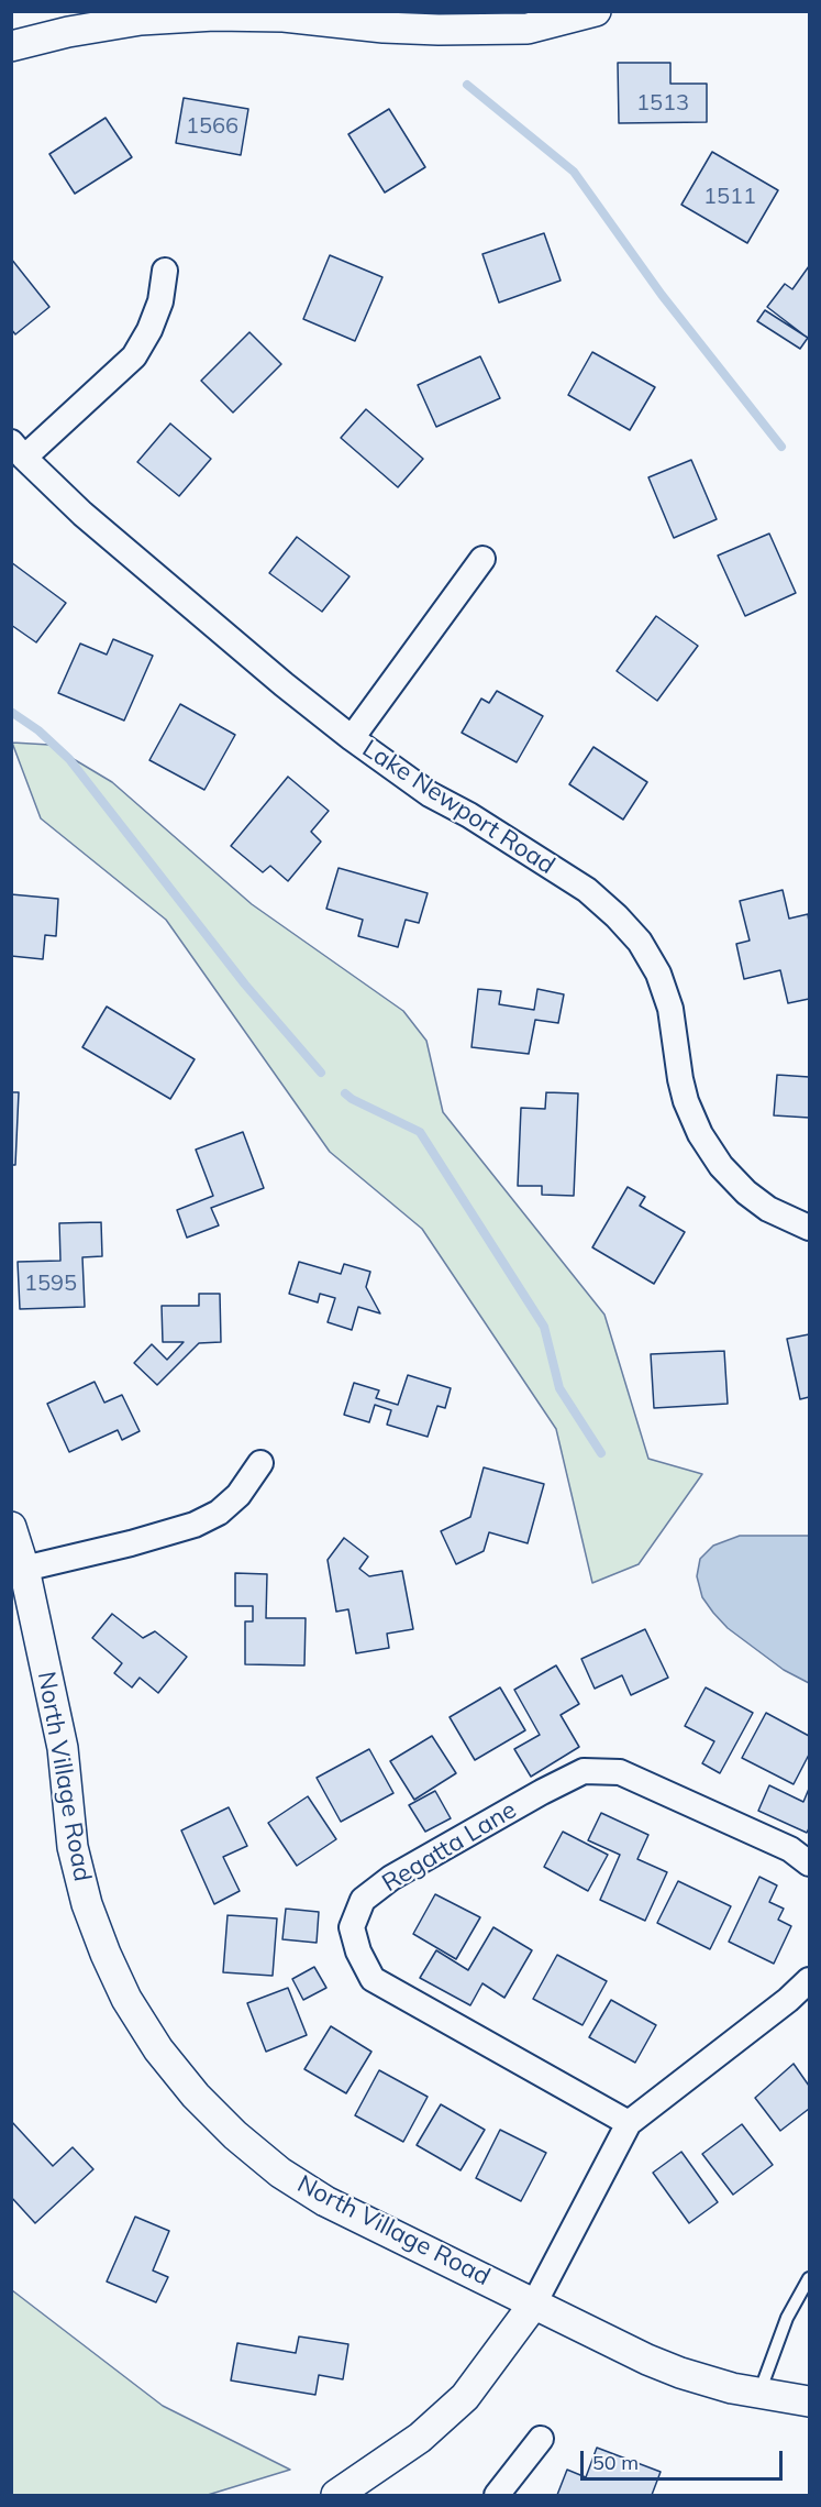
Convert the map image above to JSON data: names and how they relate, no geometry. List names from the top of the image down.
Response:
{
  "streets": {
    "street": ["Lake Newport Road", "North Village Road", "Regatta Lane"]
  },
  "house_numbers": [
    "1513",
    "1566",
    "1511",
    "1595"
  ],
  "scale_bar": "50 m"
}
